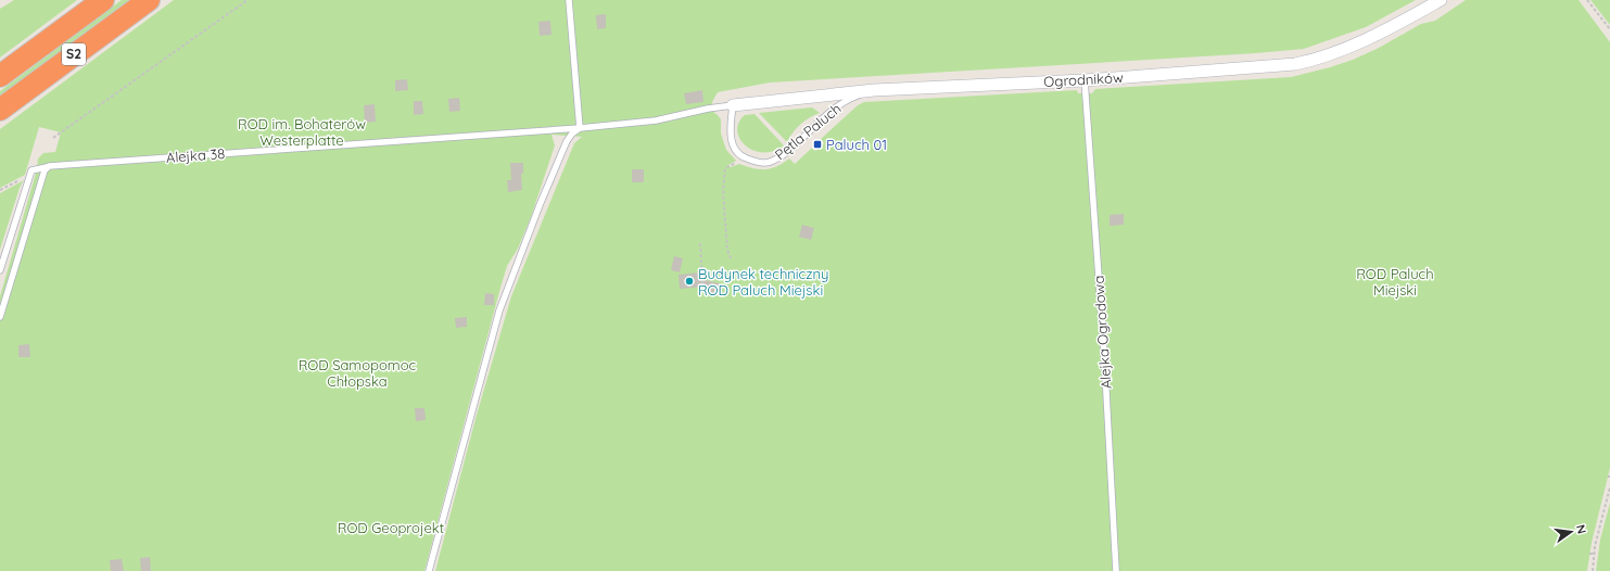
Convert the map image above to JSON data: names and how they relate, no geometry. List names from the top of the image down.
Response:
{
  "streets": {
    "highway": ["S2"],
    "street": ["Ogrodników"],
    "lane": ["Pętla Paluch", "Alejka 38", "Alejka Ogrodowa"]
  },
  "crossings": [
    ["Ogrodników", "Pętla Paluch"],
    ["Ogrodników", "Alejka 38"],
    ["Ogrodników", "Alejka Ogrodowa"]
  ],
  "parks": [
    "ROD im. Bohaterów Westerplatte",
    "ROD Paluch Miejski",
    "ROD Samopomoc Chłopska",
    "ROD Geoprojekt"
  ],
  "places": {
    "transit": ["Paluch 01"],
    "other": ["Budynek techniczny ROD Paluch Miejski"]
  },
  "north": "right"
}
